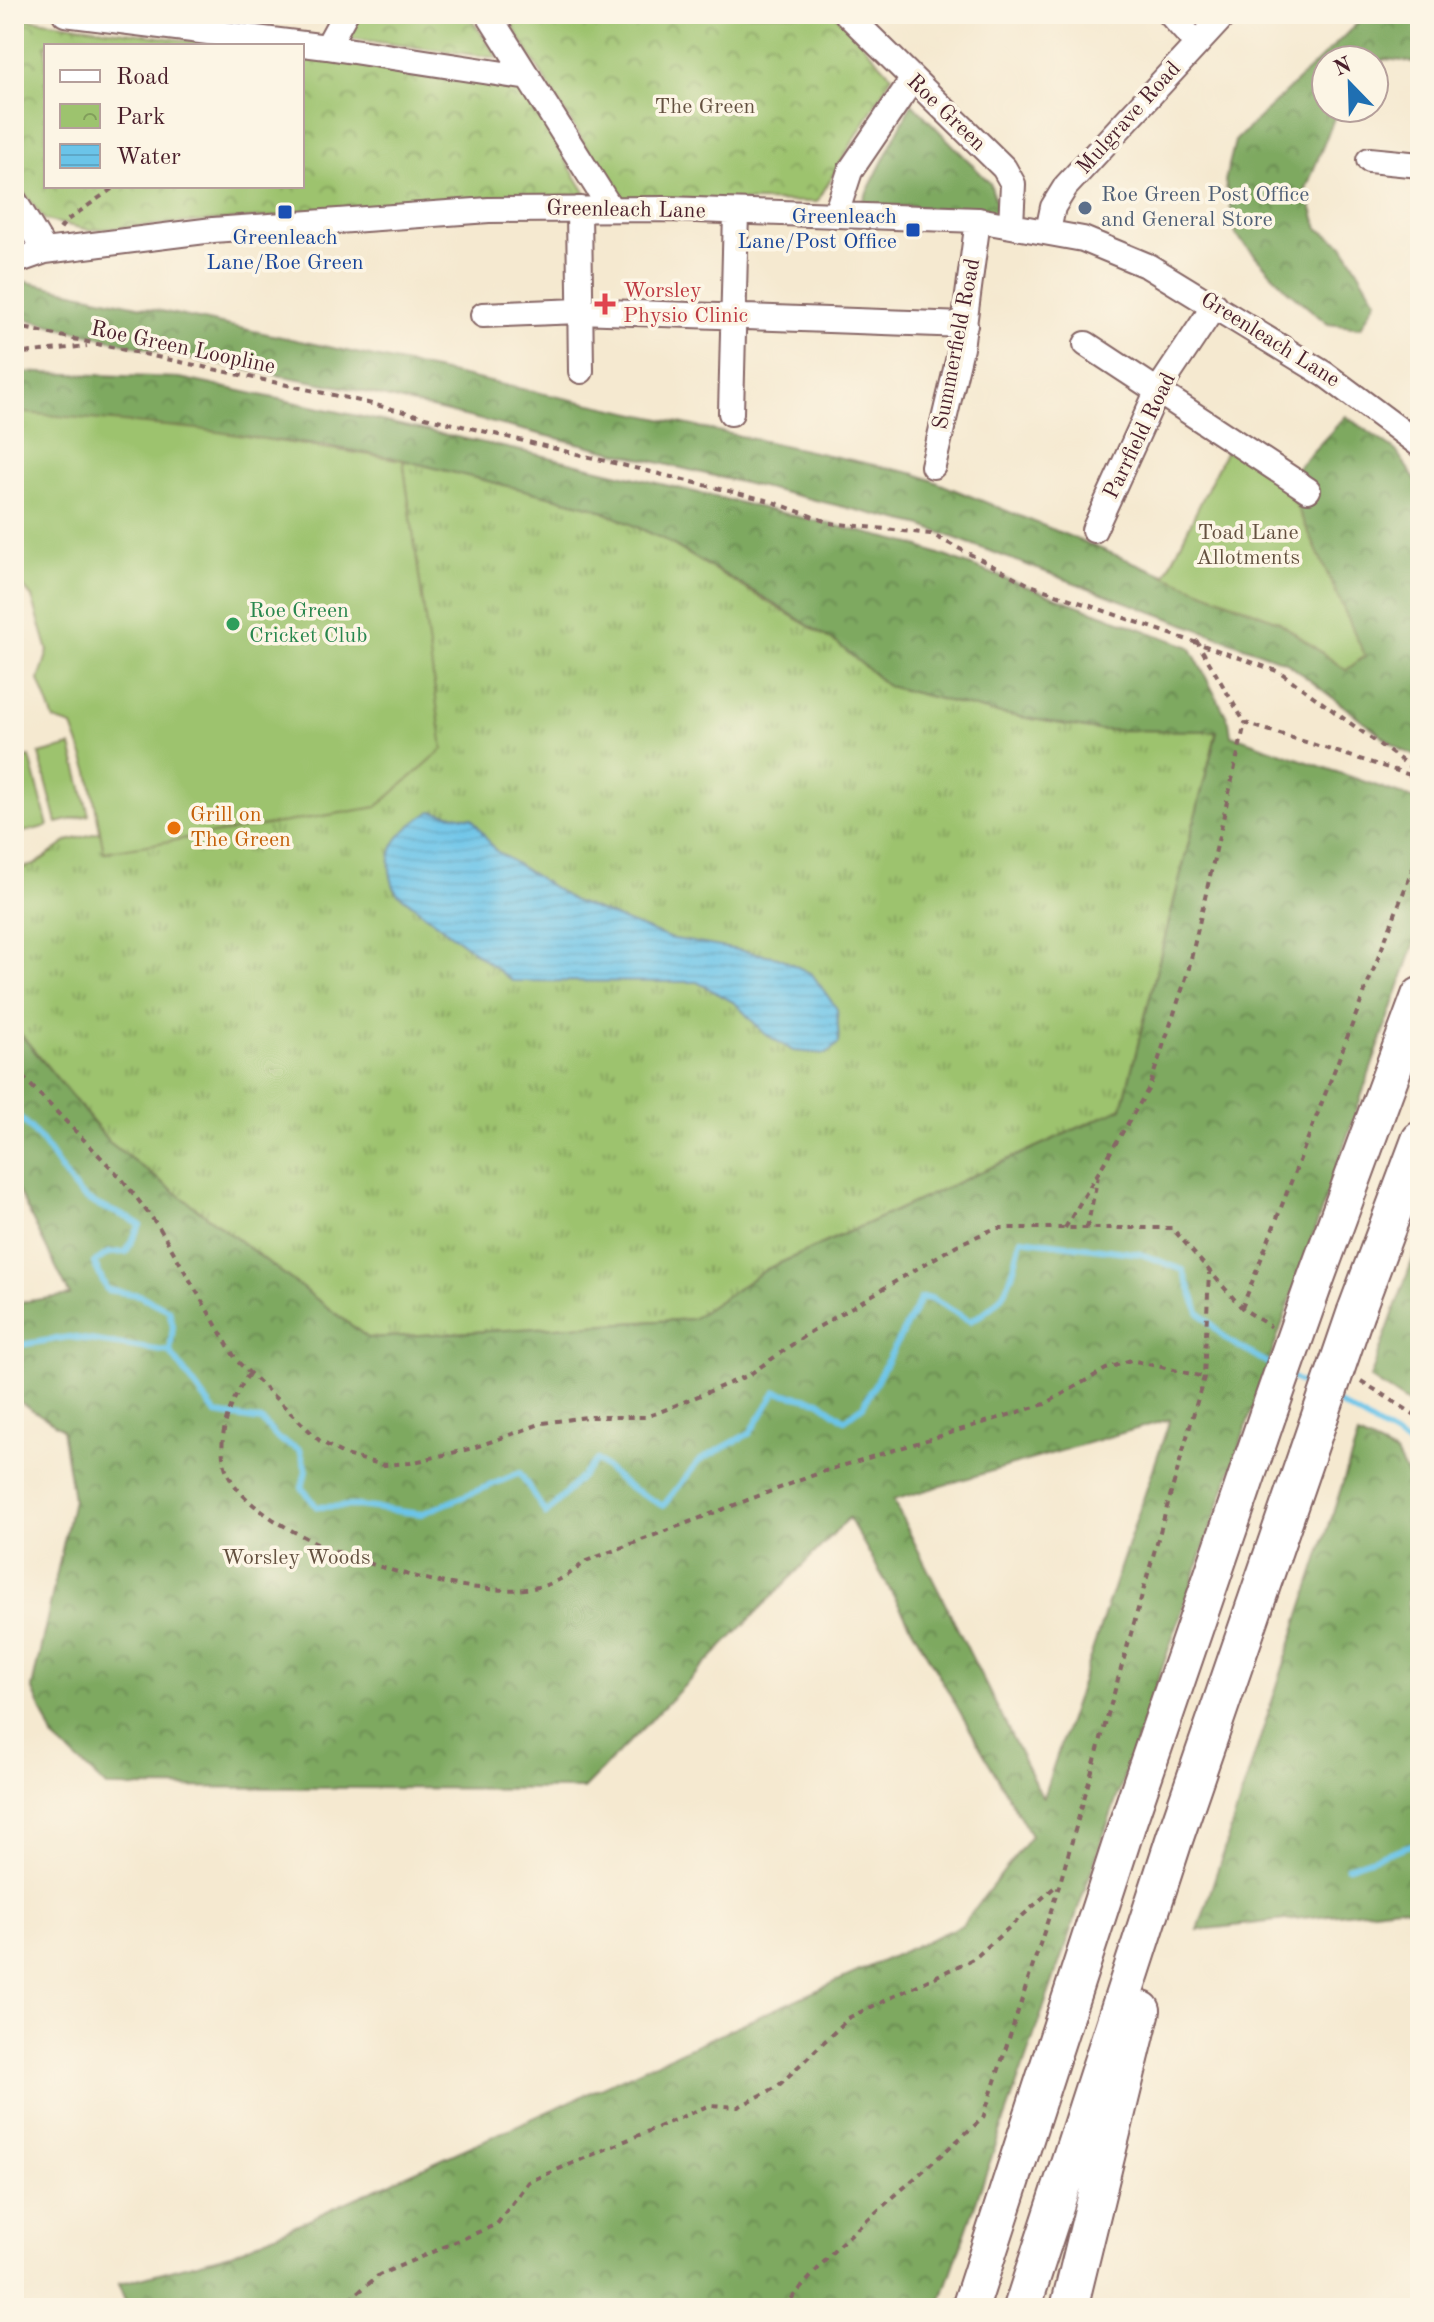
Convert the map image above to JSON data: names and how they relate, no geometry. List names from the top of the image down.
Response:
{
  "streets": {
    "street": [
      "Roe Green",
      "Mulgrave Road",
      "Greenleach Lane",
      "Summerfield Road",
      "Parrfield Road"
    ],
    "path": ["Roe Green Loopline"]
  },
  "crossings": [
    ["Roe Green", "Greenleach Lane"],
    ["Mulgrave Road", "Greenleach Lane"],
    ["Greenleach Lane", "Summerfield Road"],
    ["Greenleach Lane", "Parrfield Road"]
  ],
  "parks": ["The Green", "Toad Lane Allotments", "Worsley Woods"],
  "places": {
    "other": ["Roe Green Post Office and General Store", "Roe Green Cricket Club", "Grill on The Green"],
    "transit": ["Greenleach Lane/Roe Green", "Greenleach Lane/Post Office"],
    "health": ["Worsley Physio Clinic"]
  },
  "legend": ["Road", "Park", "Water"],
  "north": "top left"
}
